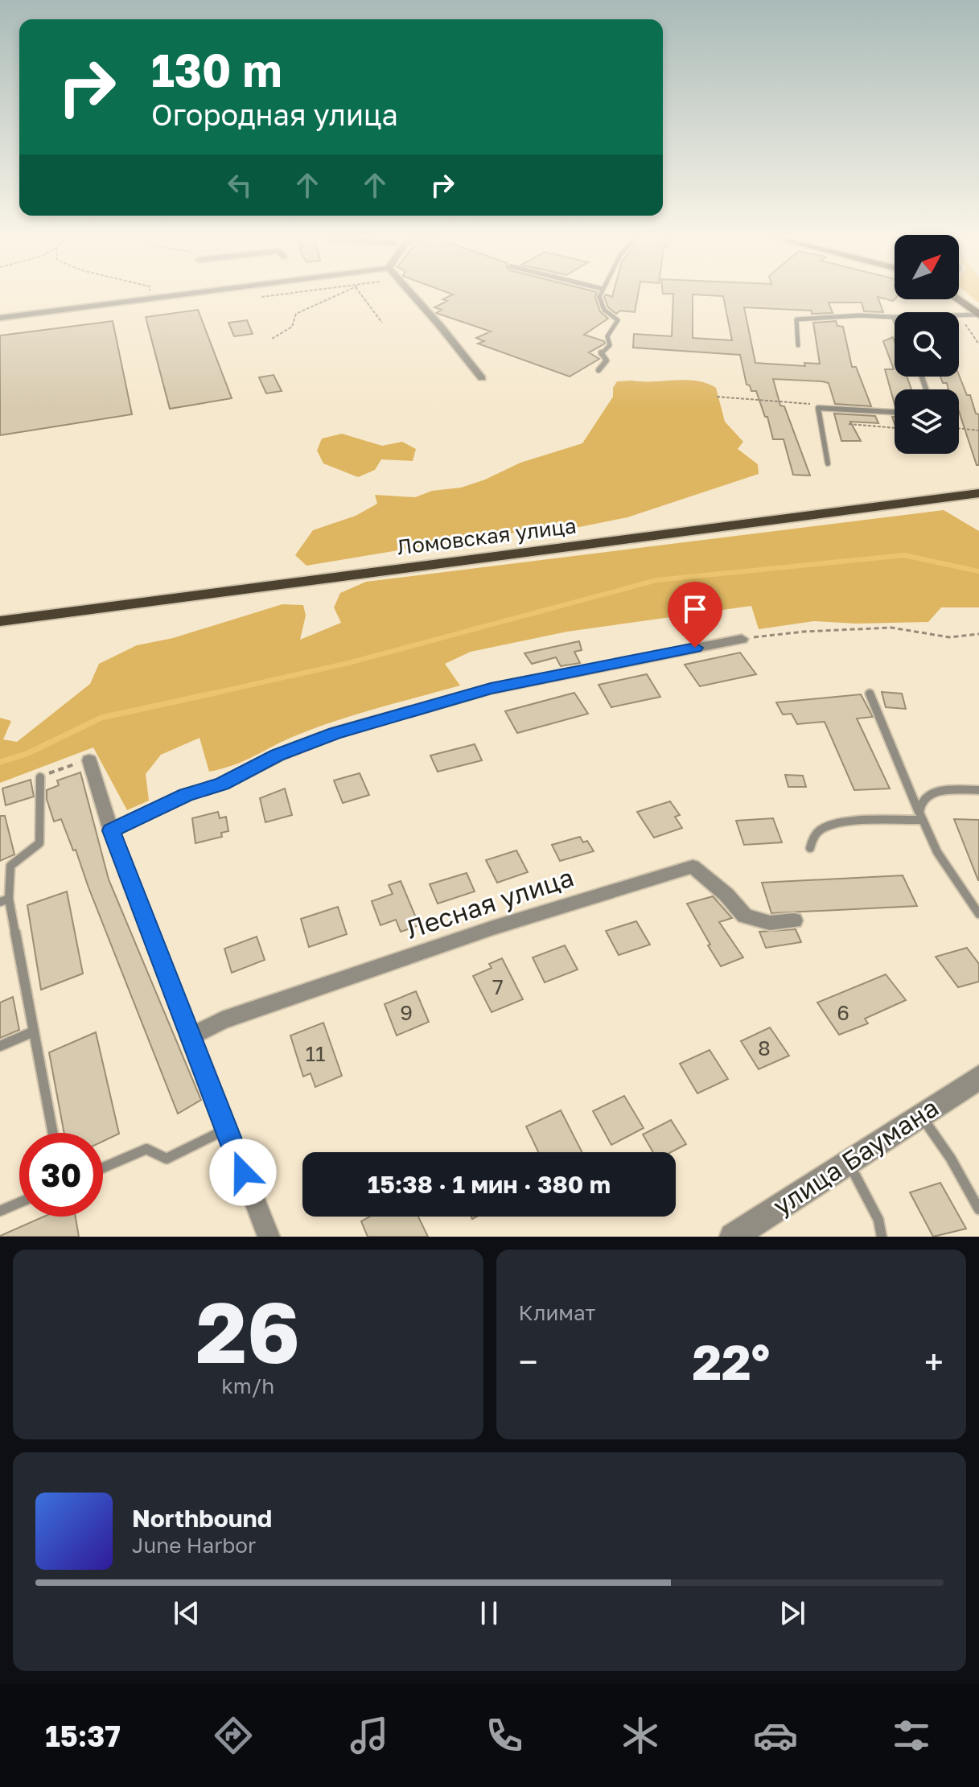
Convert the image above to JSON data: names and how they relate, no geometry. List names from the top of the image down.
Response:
{
  "streets": {
    "main road": ["Ломовская улица"],
    "street": ["Лесная улица", "улица Баумана"]
  },
  "house_numbers": [
    "7",
    "9",
    "6",
    "8",
    "11"
  ],
  "north": "top right",
  "page": {
    "turn": ["130 m", "Огородная улица"],
    "limit": "30",
    "trip": "15:38 · 1 мин · 380 m",
    "tile": [
      ["26", "km/h"],
      "Климат"
    ],
    "heat": ["−", "22°", "+"],
    "song": ["Northbound", "June Harbor"],
    "tabs": "15:37"
  }
}
